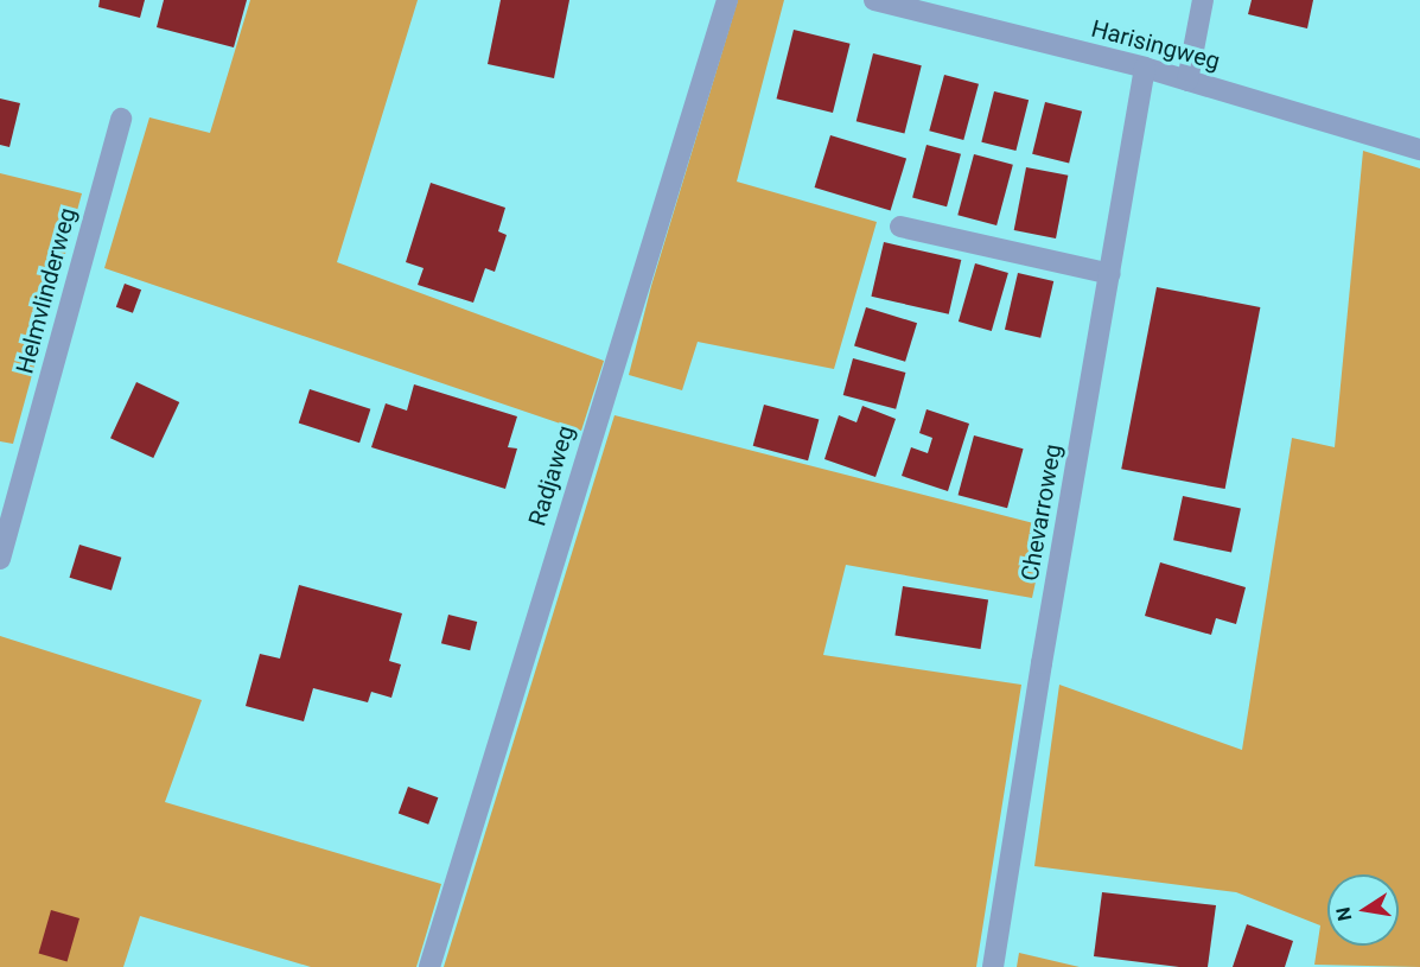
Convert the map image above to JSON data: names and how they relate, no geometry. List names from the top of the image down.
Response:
{
  "streets": {
    "street": [
      "Harisingweg",
      "Helmvlinderweg",
      "Radjaweg",
      "Chevarroweg"
    ]
  },
  "crossings": [
    ["Harisingweg", "Chevarroweg"]
  ],
  "north": "left"
}
